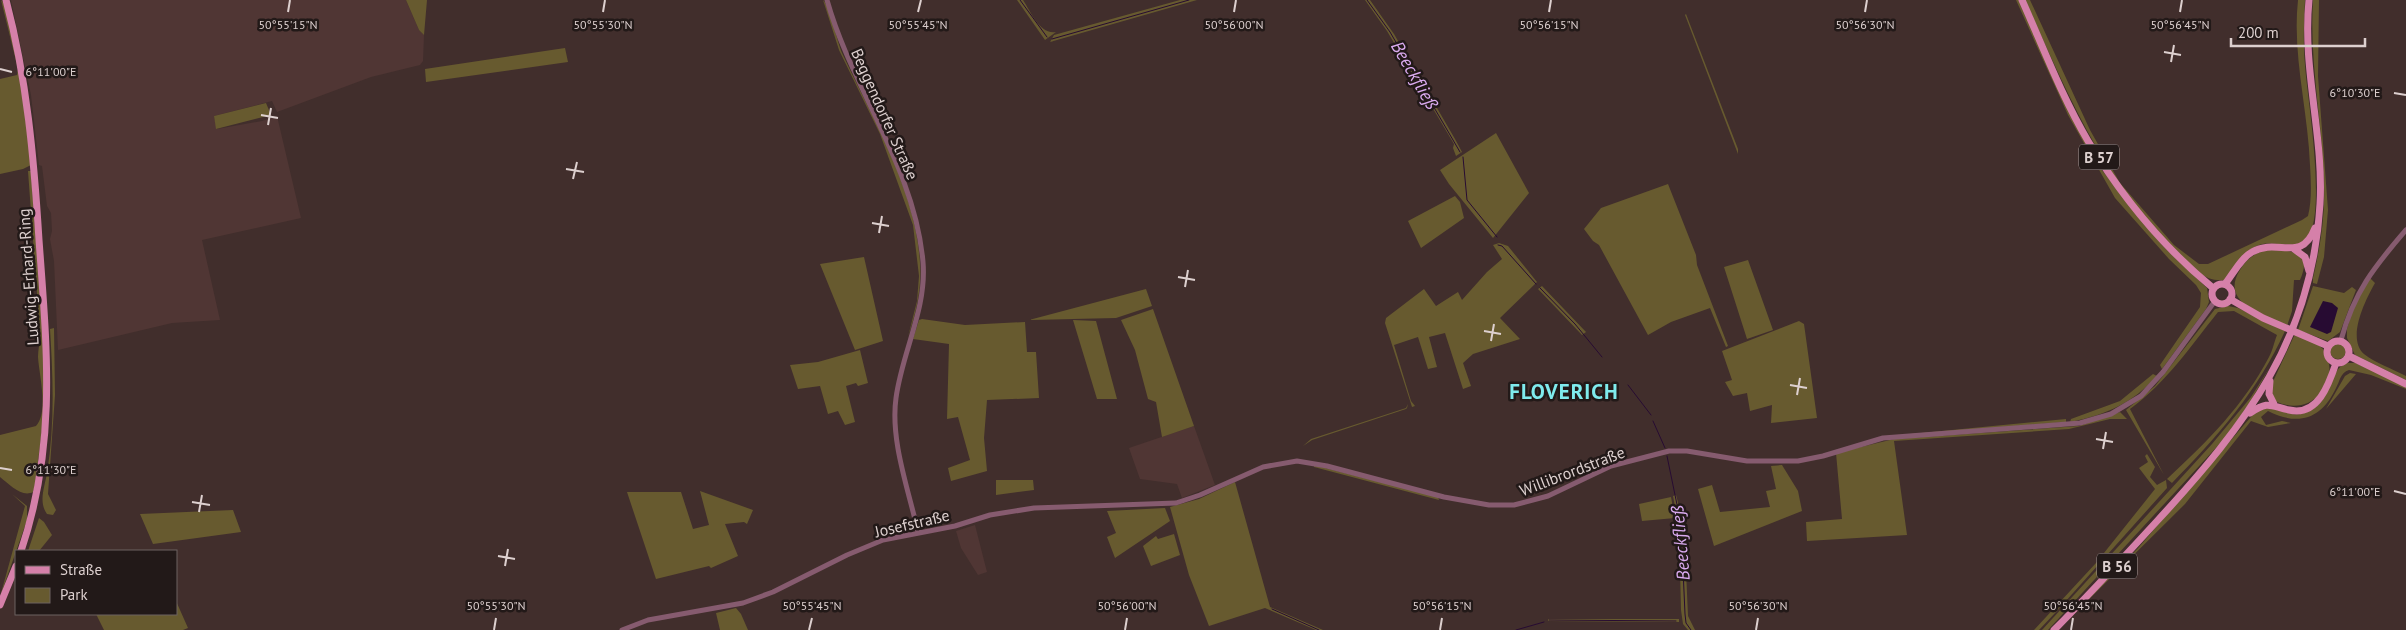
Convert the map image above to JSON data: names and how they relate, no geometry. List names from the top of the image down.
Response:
{
  "streets": {
    "main road": ["B 57", "Ludwig-Erhard-Ring", "B 56"],
    "street": ["Beggendorfer Straße", "Willibrordstraße", "Josefstraße"]
  },
  "crossings": [
    ["Beggendorfer Straße", "Josefstraße"],
    ["B 57", "Willibrordstraße"],
    ["Willibrordstraße", "Josefstraße"]
  ],
  "districts": ["FLOVERICH"],
  "water": ["Beeckfließ"],
  "legend": ["Straße", "Park"],
  "scale_bar": "200 m",
  "coordinates": [
    "50°55'15\"N",
    "50°55'30\"N",
    "50°55'45\"N",
    "50°56'00\"N",
    "50°56'15\"N",
    "50°56'30\"N",
    "50°56'45\"N",
    "6°11'00\"E",
    "6°10'30\"E",
    "6°11'30\"E"
  ]
}
